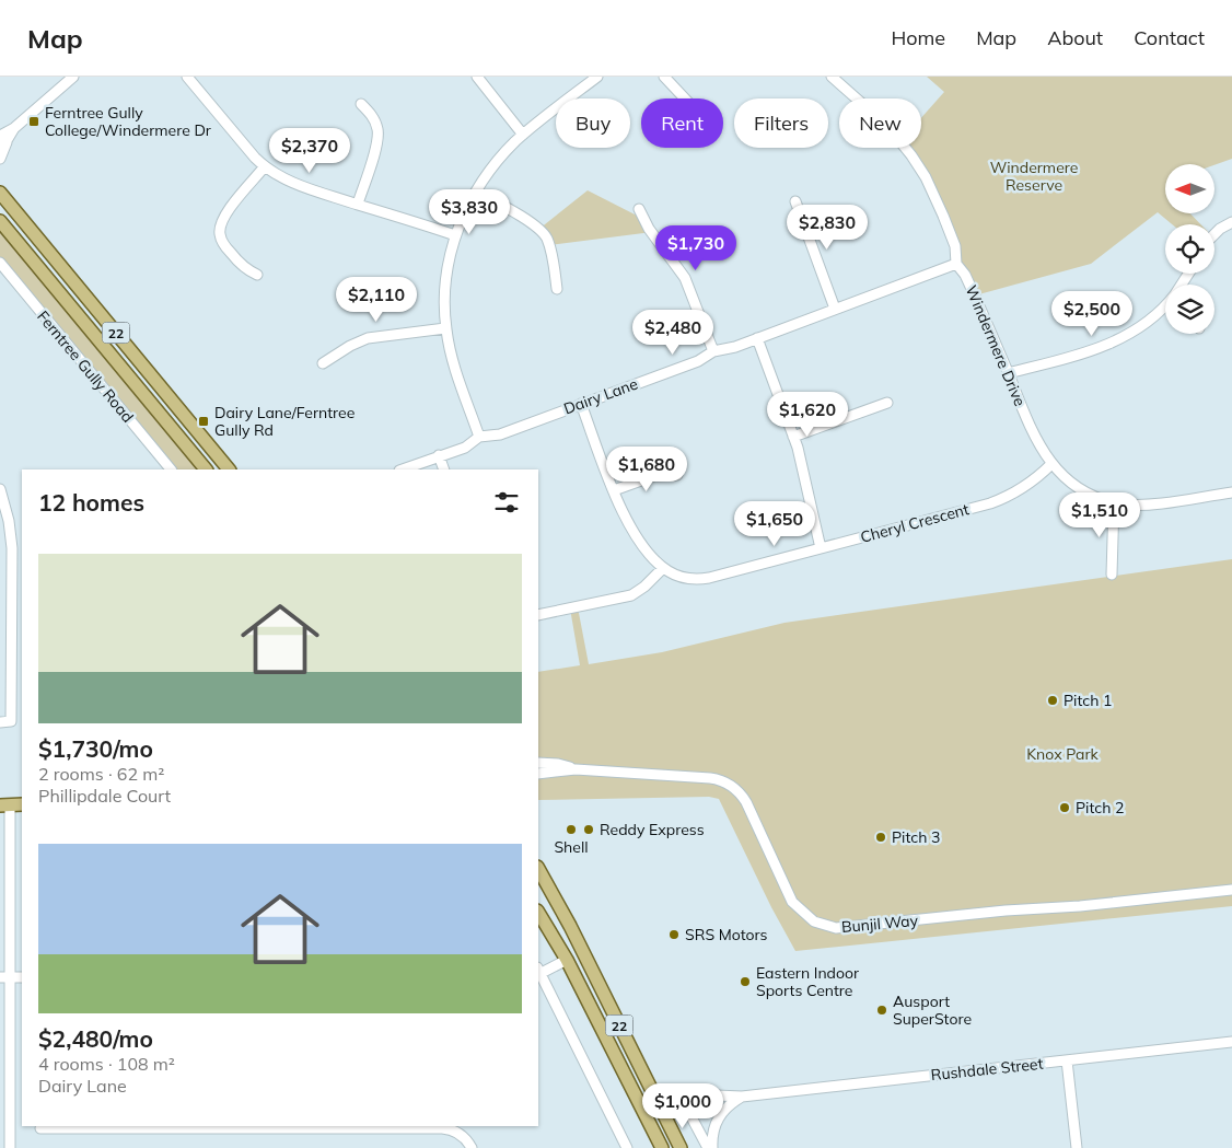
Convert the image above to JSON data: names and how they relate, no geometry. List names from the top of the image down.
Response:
{
  "streets": {
    "main road": ["22", "Ferntree Gully Road"],
    "street": [
      "Windermere Drive",
      "Dairy Lane",
      "Cheryl Crescent",
      "Bunjil Way",
      "Rushdale Street"
    ]
  },
  "crossings": [
    ["22", "Rushdale Street"],
    ["Windermere Drive", "Dairy Lane"],
    ["Windermere Drive", "Cheryl Crescent"],
    ["Dairy Lane", "Cheryl Crescent"]
  ],
  "parks": ["Windermere Reserve", "Knox Park"],
  "places": {
    "transit": ["Ferntree Gully College/Windermere Dr", "Dairy Lane/Ferntree Gully Rd"],
    "other": [
      "Pitch 1",
      "Pitch 2",
      "Shell",
      "Reddy Express",
      "Pitch 3",
      "SRS Motors",
      "Eastern Indoor Sports Centre",
      "Ausport SuperStore"
    ]
  },
  "north": "left",
  "page": {
    "header": "Map",
    "nav": [
      "Home",
      "Map",
      "About",
      "Contact"
    ],
    "chip": [
      "Buy",
      "Rent",
      "Filters",
      "New"
    ],
    "price": [
      "$2,370",
      "$3,830",
      "$2,830",
      "$1,730",
      "$2,110",
      "$2,500",
      "$2,480",
      "$1,620",
      "$1,680",
      "$1,510",
      "$1,650",
      "$1,000"
    ],
    "heading": "12 homes",
    "list": [
      {
        "name": "$1,730/mo",
        "note": "2 rooms · 62 m² · Phillipdale Court"
      },
      {
        "name": "$2,480/mo",
        "note": "4 rooms · 108 m² · Dairy Lane"
      }
    ]
  }
}
